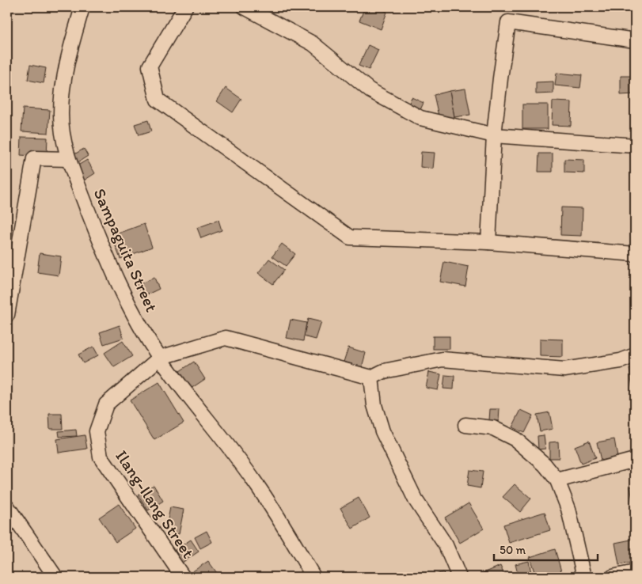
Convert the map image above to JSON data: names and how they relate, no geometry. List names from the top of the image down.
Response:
{
  "streets": {
    "street": ["Sampaguita Street", "Ilang-Ilang Street"]
  },
  "crossings": [
    ["Sampaguita Street", "Ilang-Ilang Street"]
  ],
  "scale_bar": "50 m"
}
